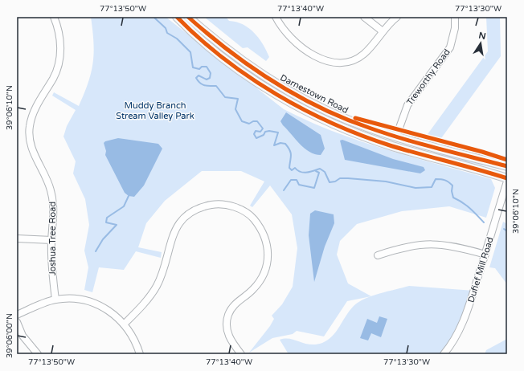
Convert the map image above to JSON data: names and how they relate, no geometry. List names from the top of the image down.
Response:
{
  "streets": {
    "main road": ["Darnestown Road"],
    "street": ["Treworthy Road", "Joshua Tree Road", "Dufief Mill Road"]
  },
  "crossings": [
    ["Treworthy Road", "Darnestown Road"]
  ],
  "parks": ["Muddy Branch Stream Valley Park"],
  "north": "top",
  "coordinates": [
    "77°13'50\"W",
    "77°13'40\"W",
    "77°13'30\"W",
    "39°06'10\"N",
    "39°06'00\"N"
  ]
}
